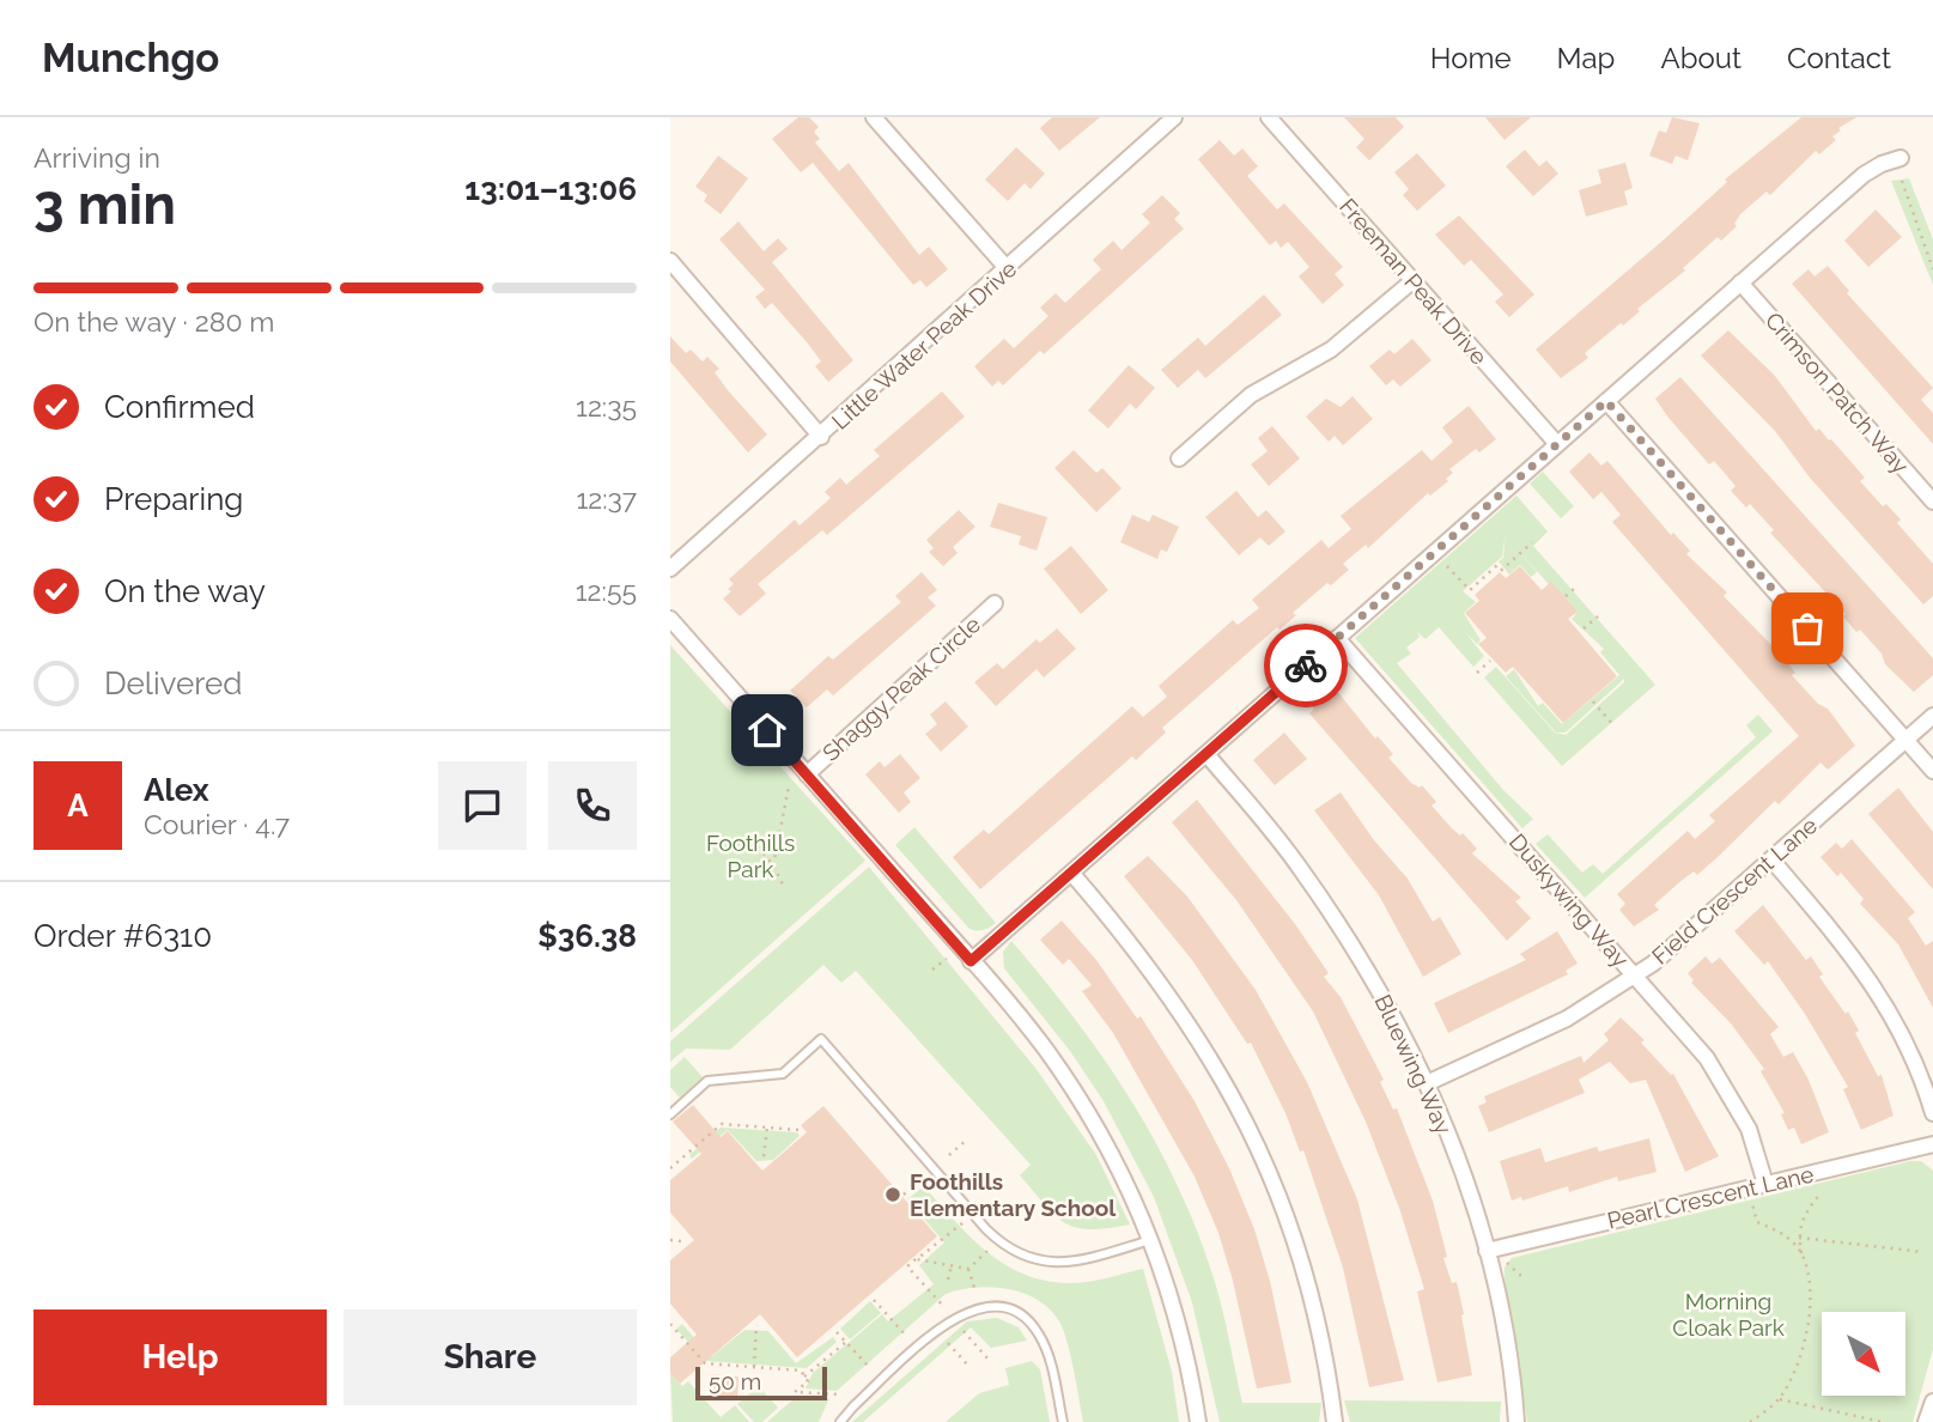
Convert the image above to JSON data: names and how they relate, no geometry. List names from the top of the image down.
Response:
{
  "streets": {
    "street": [
      "Freeman Peak Drive",
      "Little Water Peak Drive",
      "Crimson Patch Way",
      "Shaggy Peak Circle",
      "Field Crescent Lane",
      "Duskywing Way",
      "Bluewing Way",
      "Pearl Crescent Lane"
    ]
  },
  "crossings": [
    ["Field Crescent Lane", "Duskywing Way"],
    ["Field Crescent Lane", "Bluewing Way"],
    ["Duskywing Way", "Pearl Crescent Lane"],
    ["Bluewing Way", "Pearl Crescent Lane"]
  ],
  "parks": ["Foothills Park", "Morning Cloak Park"],
  "places": ["Foothills Elementary School"],
  "scale_bar": "50 m",
  "north": "bottom right",
  "page": {
    "header": "Munchgo",
    "nav": [
      "Home",
      "Map",
      "About",
      "Contact"
    ],
    "heading": ["3 min", "Arriving in", "13:01–13:06"],
    "panel": [
      "Alex",
      "Courier · 4.7",
      "Order #6310",
      "$36.38"
    ],
    "bar": "On the way · 280 m",
    "list": [
      ["Confirmed", "12:35"],
      ["Preparing", "12:37"],
      ["On the way", "12:55"],
      "Delivered"
    ],
    "round": "A",
    "buttons": ["Help", "Share"],
    "scale": "50 m"
  }
}
